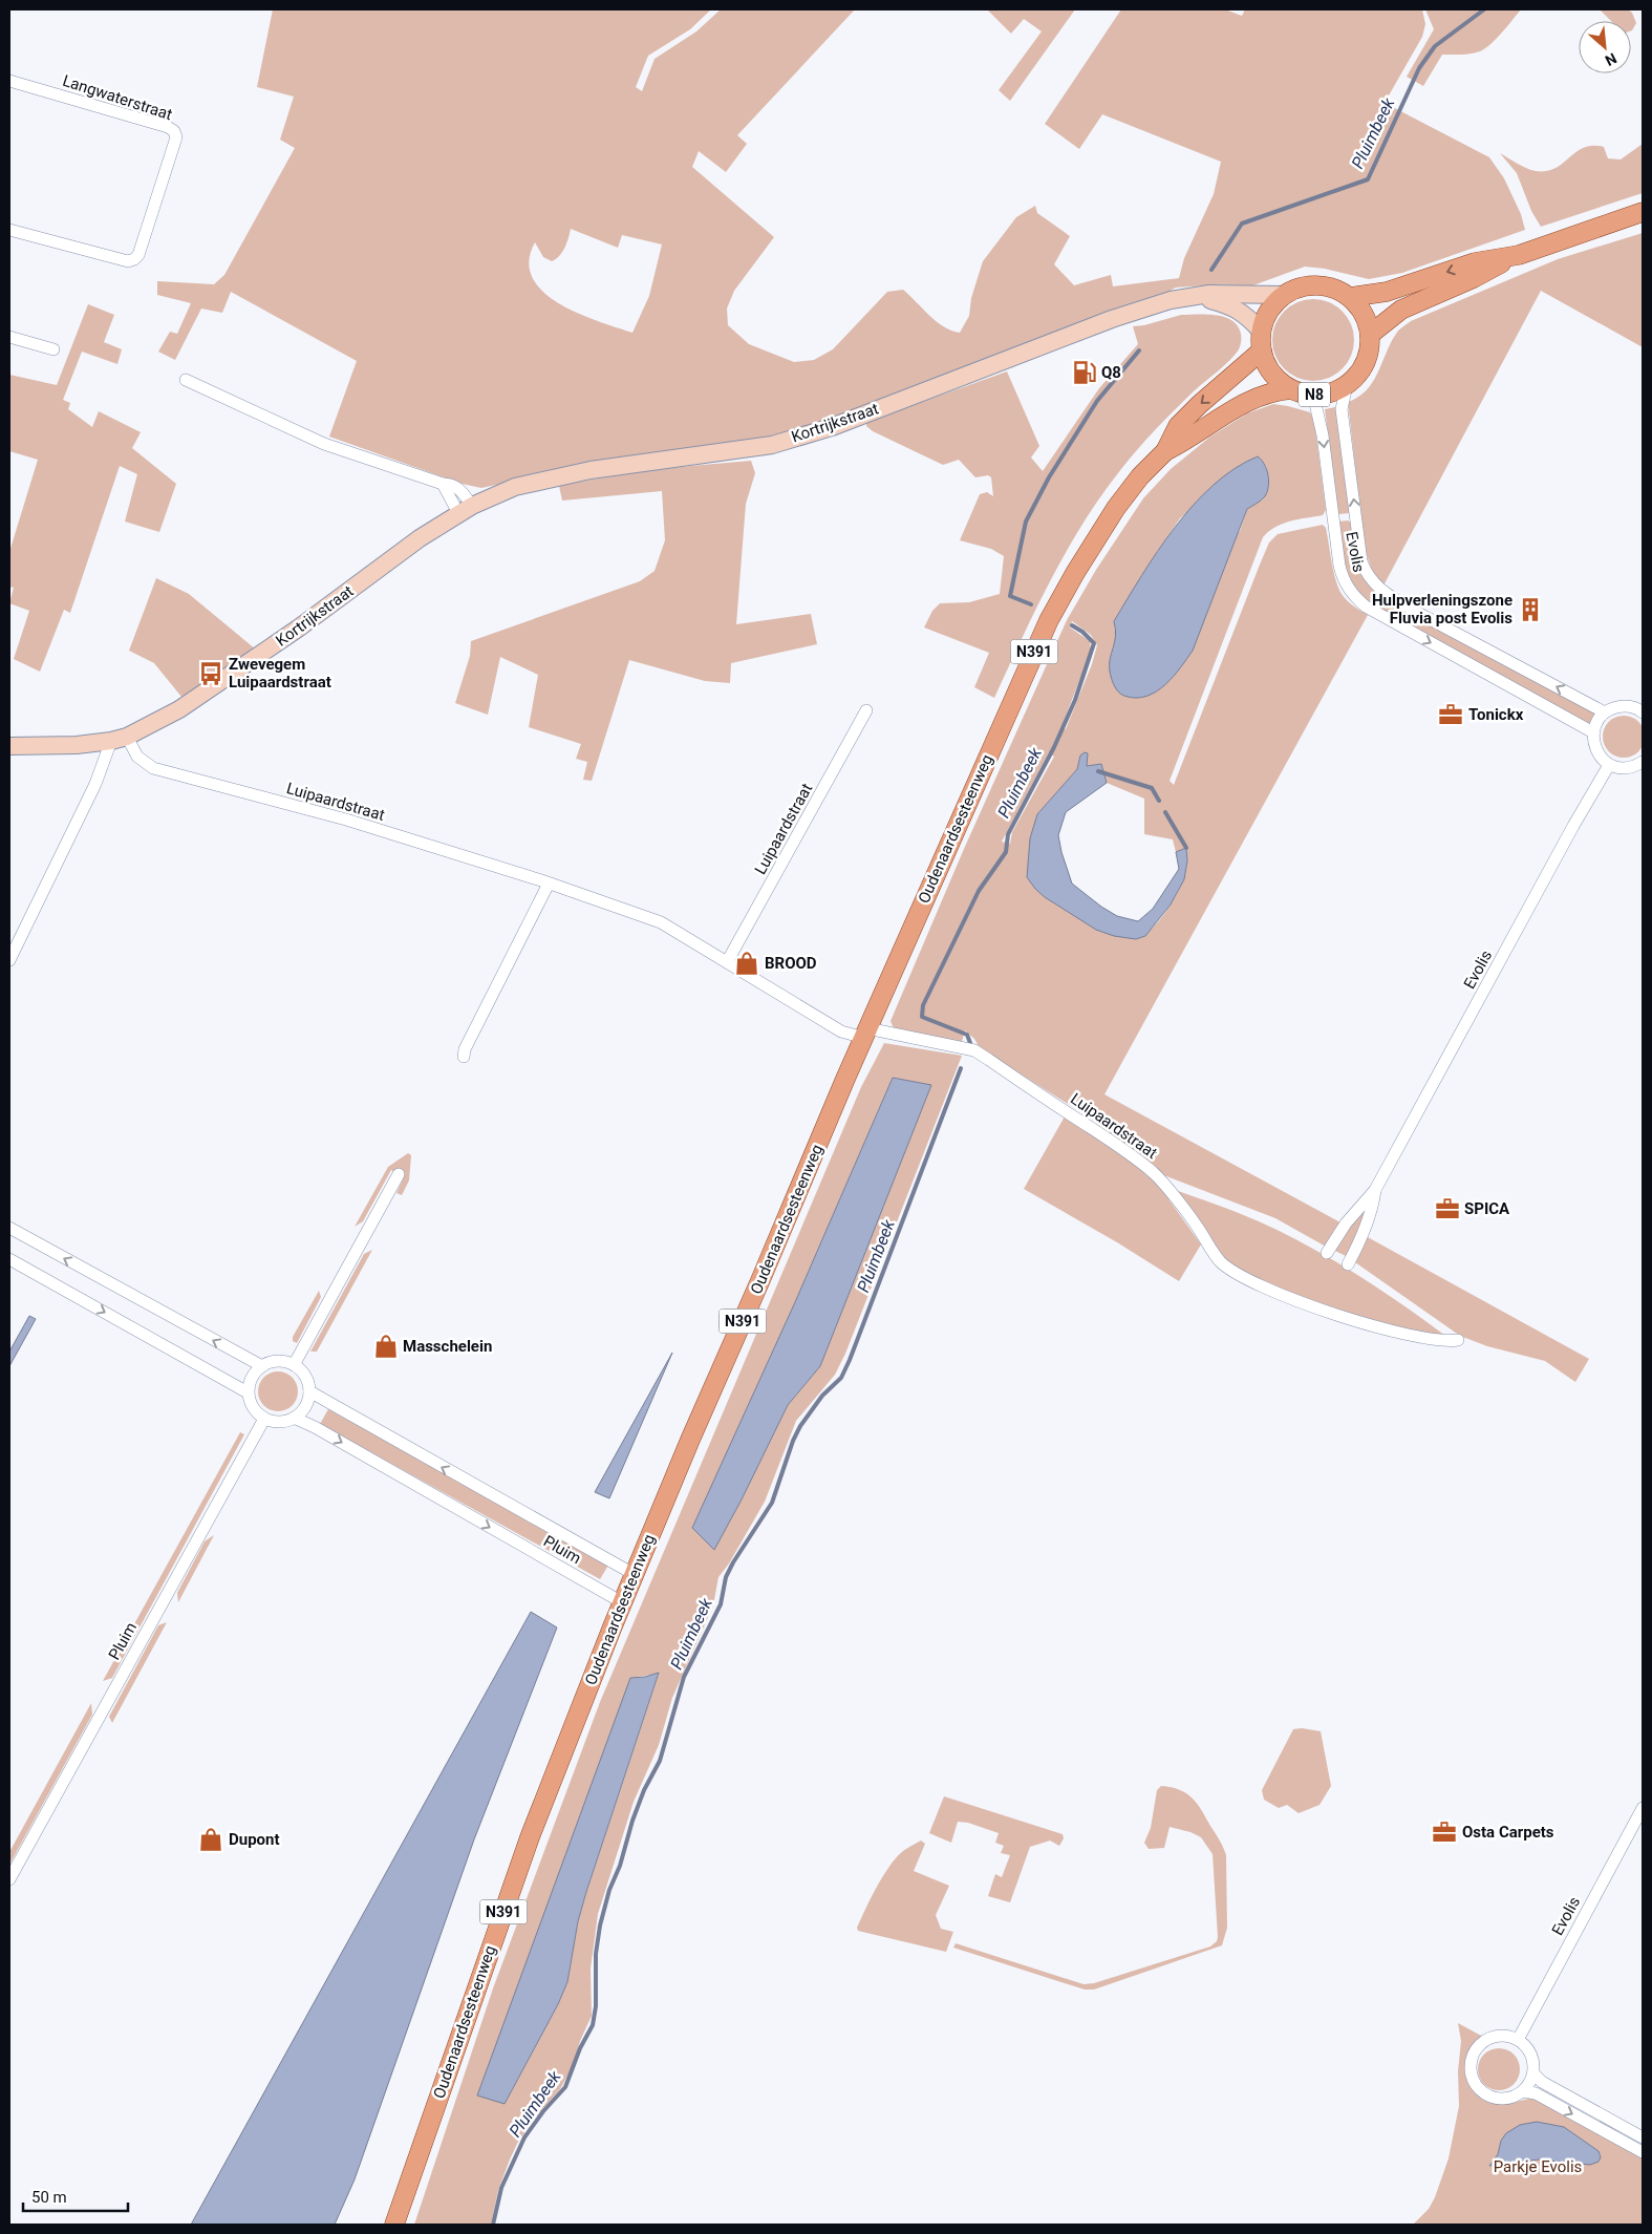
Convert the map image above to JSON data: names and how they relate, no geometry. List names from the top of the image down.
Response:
{
  "streets": {
    "main road": [
      "N8",
      "Kortrijkstraat",
      "N391",
      "Oudenaardsesteenweg"
    ],
    "street": [
      "Langwaterstraat",
      "Evolis",
      "Luipaardstraat",
      "Pluim"
    ]
  },
  "crossings": [
    ["N8", "Kortrijkstraat"],
    ["N8", "Evolis"],
    ["N8", "Oudenaardsesteenweg"],
    ["Kortrijkstraat", "Evolis"],
    ["Kortrijkstraat", "Luipaardstraat"],
    ["Kortrijkstraat", "Oudenaardsesteenweg"],
    ["Evolis", "Oudenaardsesteenweg"],
    ["Luipaardstraat", "Oudenaardsesteenweg"],
    ["Oudenaardsesteenweg", "Pluim"]
  ],
  "water": ["Pluimbeek"],
  "parks": ["Parkje Evolis"],
  "places": {
    "fuel station": ["Q8"],
    "building": ["Hulpverleningszone Fluvia post Evolis"],
    "bus stop": ["Zwevegem Luipaardstraat"],
    "office": ["Tonickx", "SPICA", "Osta Carpets"],
    "shop": ["BROOD", "Masschelein", "Dupont"]
  },
  "scale_bar": "50 m",
  "north": "bottom right"
}
